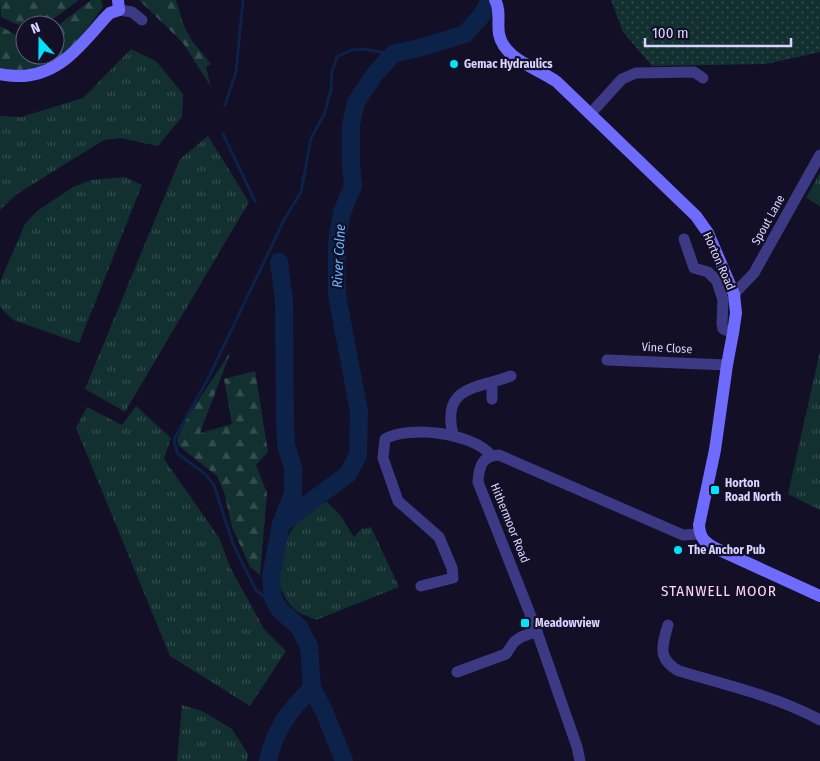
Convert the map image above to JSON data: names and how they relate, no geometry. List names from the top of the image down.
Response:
{
  "streets": {
    "street": [
      "Spout Lane",
      "Horton Road",
      "Vine Close",
      "Hithermoor Road"
    ]
  },
  "crossings": [
    ["Spout Lane", "Horton Road"],
    ["Horton Road", "Vine Close"]
  ],
  "districts": ["STANWELL MOOR"],
  "water": ["River Colne"],
  "places": {
    "other": ["Gemac Hydraulics", "The Anchor Pub"],
    "transit": ["Horton Road North", "Meadowview"]
  },
  "scale_bar": "100 m",
  "north": "top"
}
